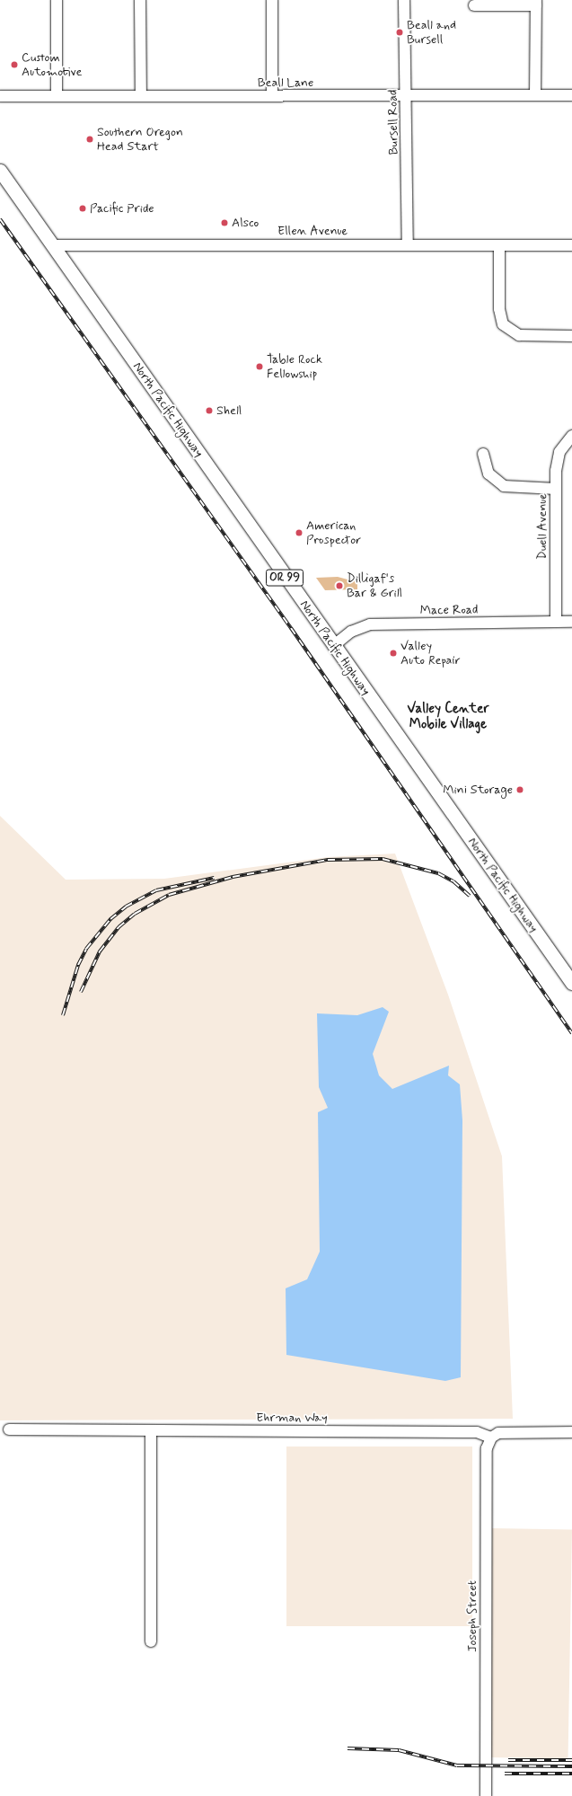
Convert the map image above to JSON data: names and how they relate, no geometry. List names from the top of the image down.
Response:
{
  "streets": {
    "main road": ["North Pacific Highway", "OR 99"],
    "street": [
      "Beall Lane",
      "Bursell Road",
      "Ellen Avenue",
      "Duell Avenue",
      "Mace Road",
      "Ehrman Way",
      "Joseph Street"
    ]
  },
  "crossings": [
    ["Beall Lane", "Bursell Road"],
    ["Bursell Road", "Ellen Avenue"],
    ["Ellen Avenue", "North Pacific Highway"],
    ["North Pacific Highway", "Mace Road"],
    ["Duell Avenue", "Mace Road"],
    ["Ehrman Way", "Joseph Street"]
  ],
  "districts": ["Valley Center Mobile Village"],
  "places": [
    "Beall and Bursell",
    "Custom Automotive",
    "Southern Oregon Head Start",
    "Pacific Pride",
    "Alsco",
    "Table Rock Fellowship",
    "Shell",
    "American Prospector",
    "Dilligaf's Bar & Grill",
    "Valley Auto Repair",
    "Mini Storage"
  ]
}
